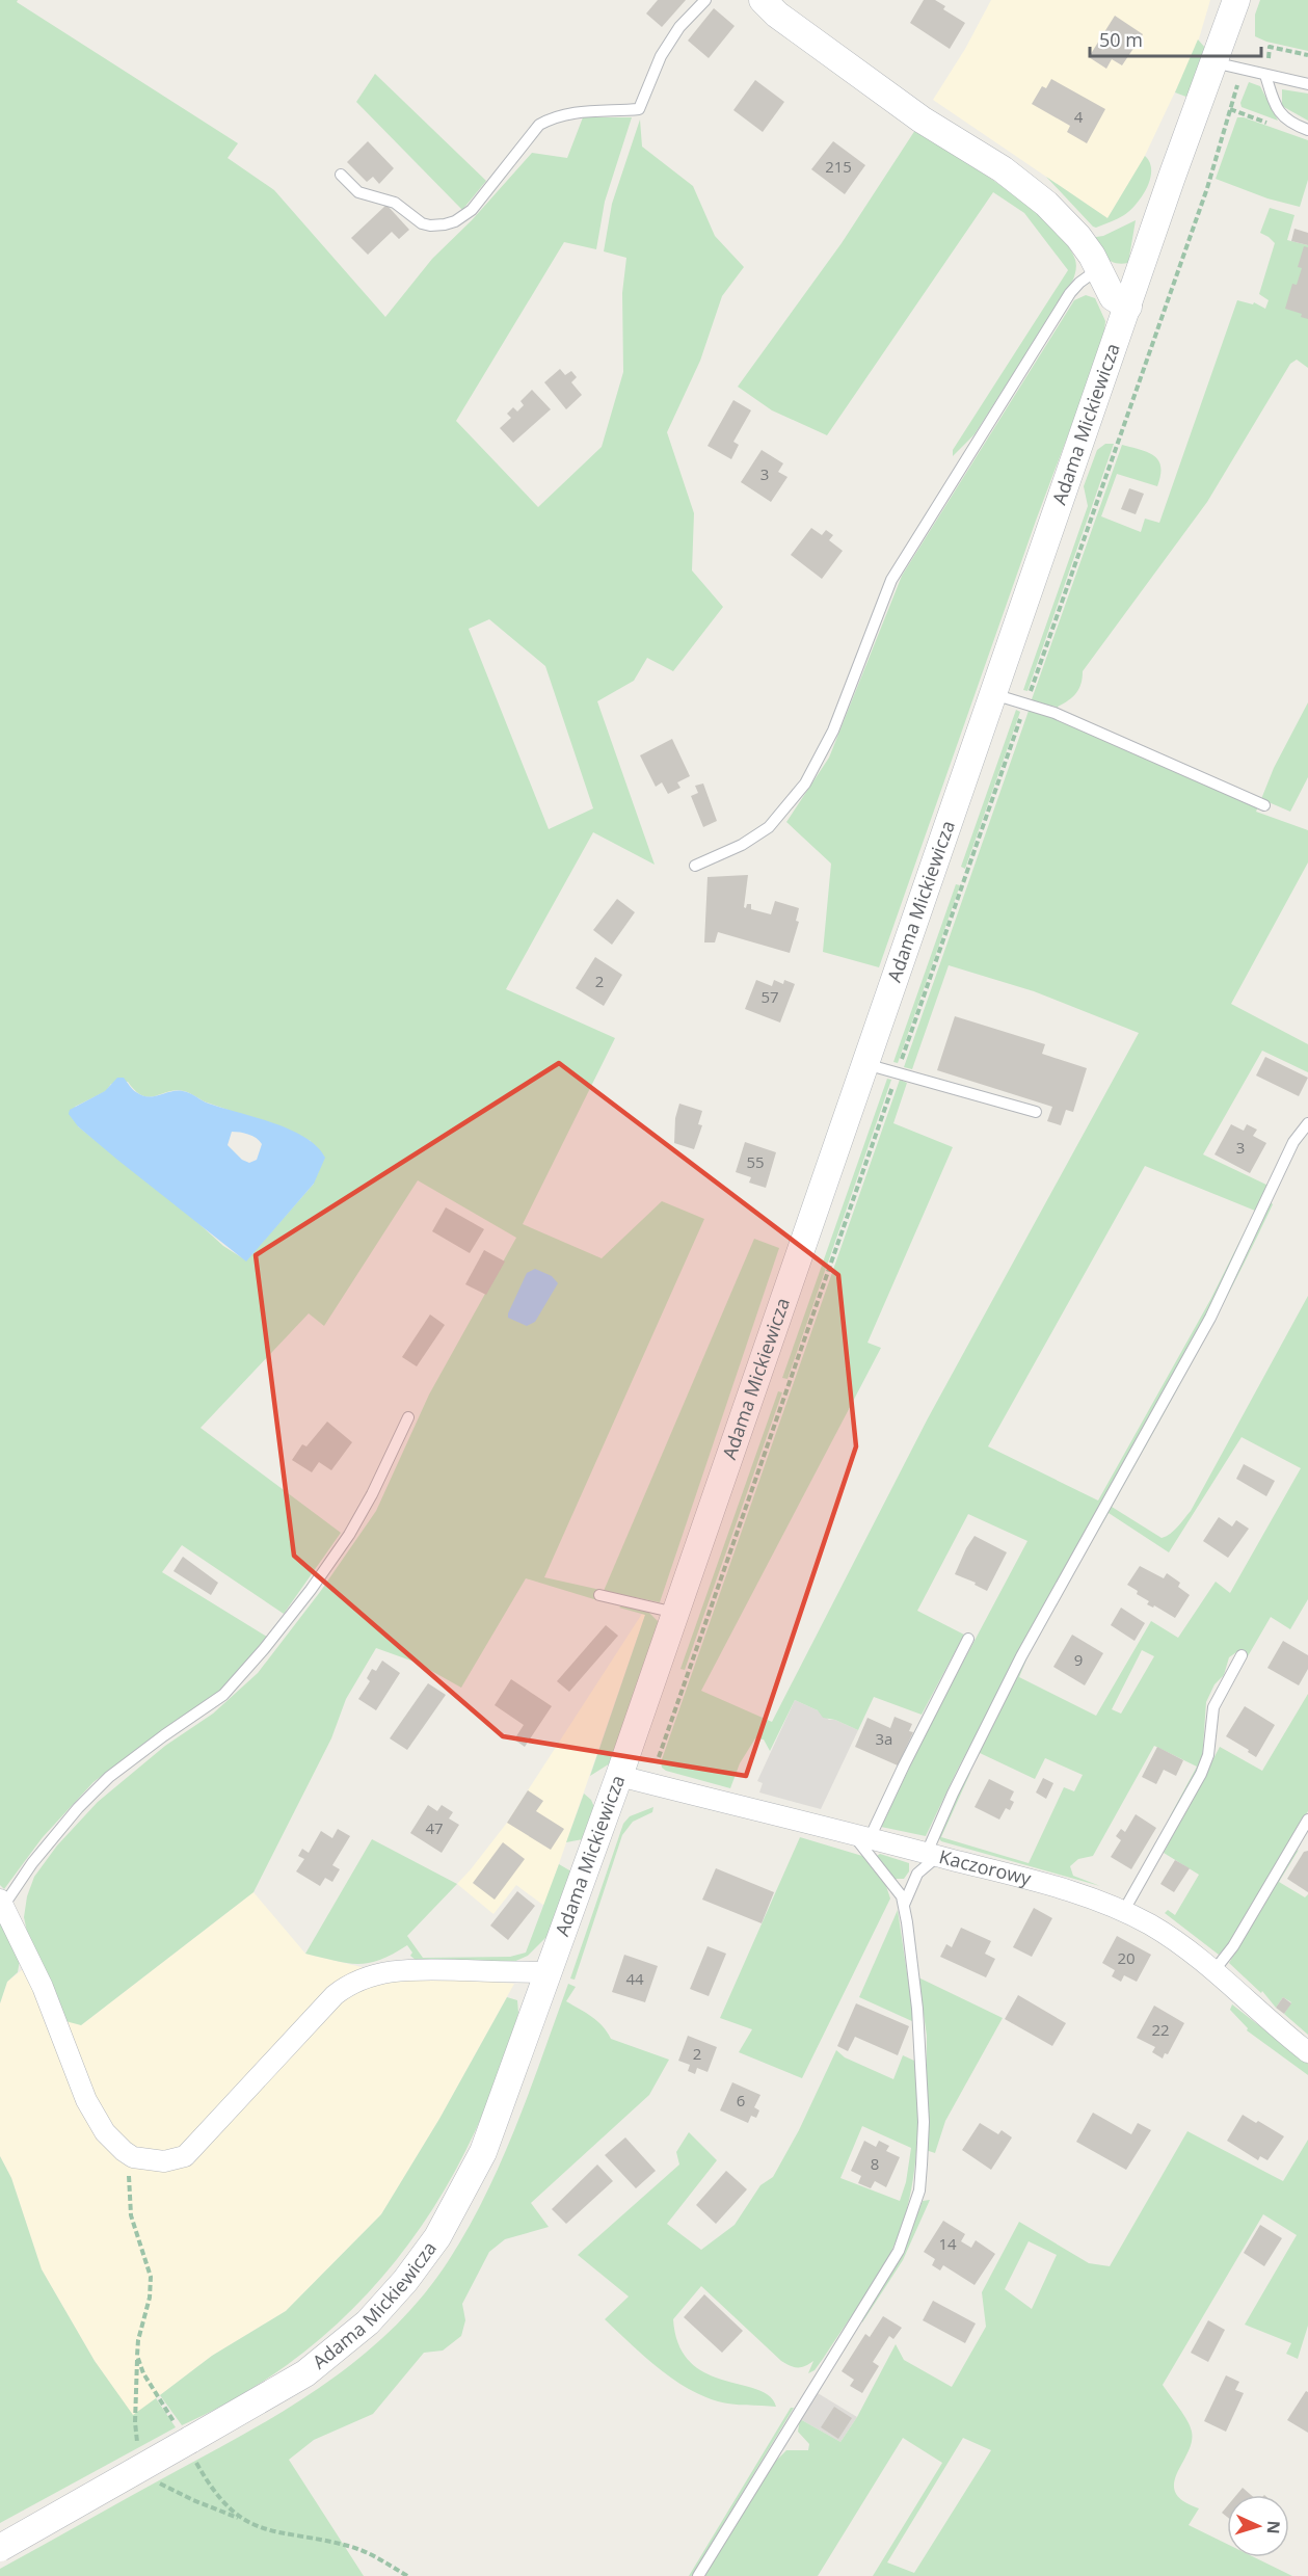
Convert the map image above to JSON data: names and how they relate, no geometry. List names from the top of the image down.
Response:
{
  "streets": {
    "street": ["Adama Mickiewicza", "Kaczorowy"]
  },
  "crossings": [
    ["Adama Mickiewicza", "Kaczorowy"]
  ],
  "house_numbers": [
    "4",
    "215",
    "3",
    "2",
    "57",
    "3",
    "55",
    "9",
    "3a",
    "47",
    "20",
    "44",
    "22",
    "2",
    "6",
    "8",
    "14"
  ],
  "scale_bar": "50 m",
  "north": "right"
}
